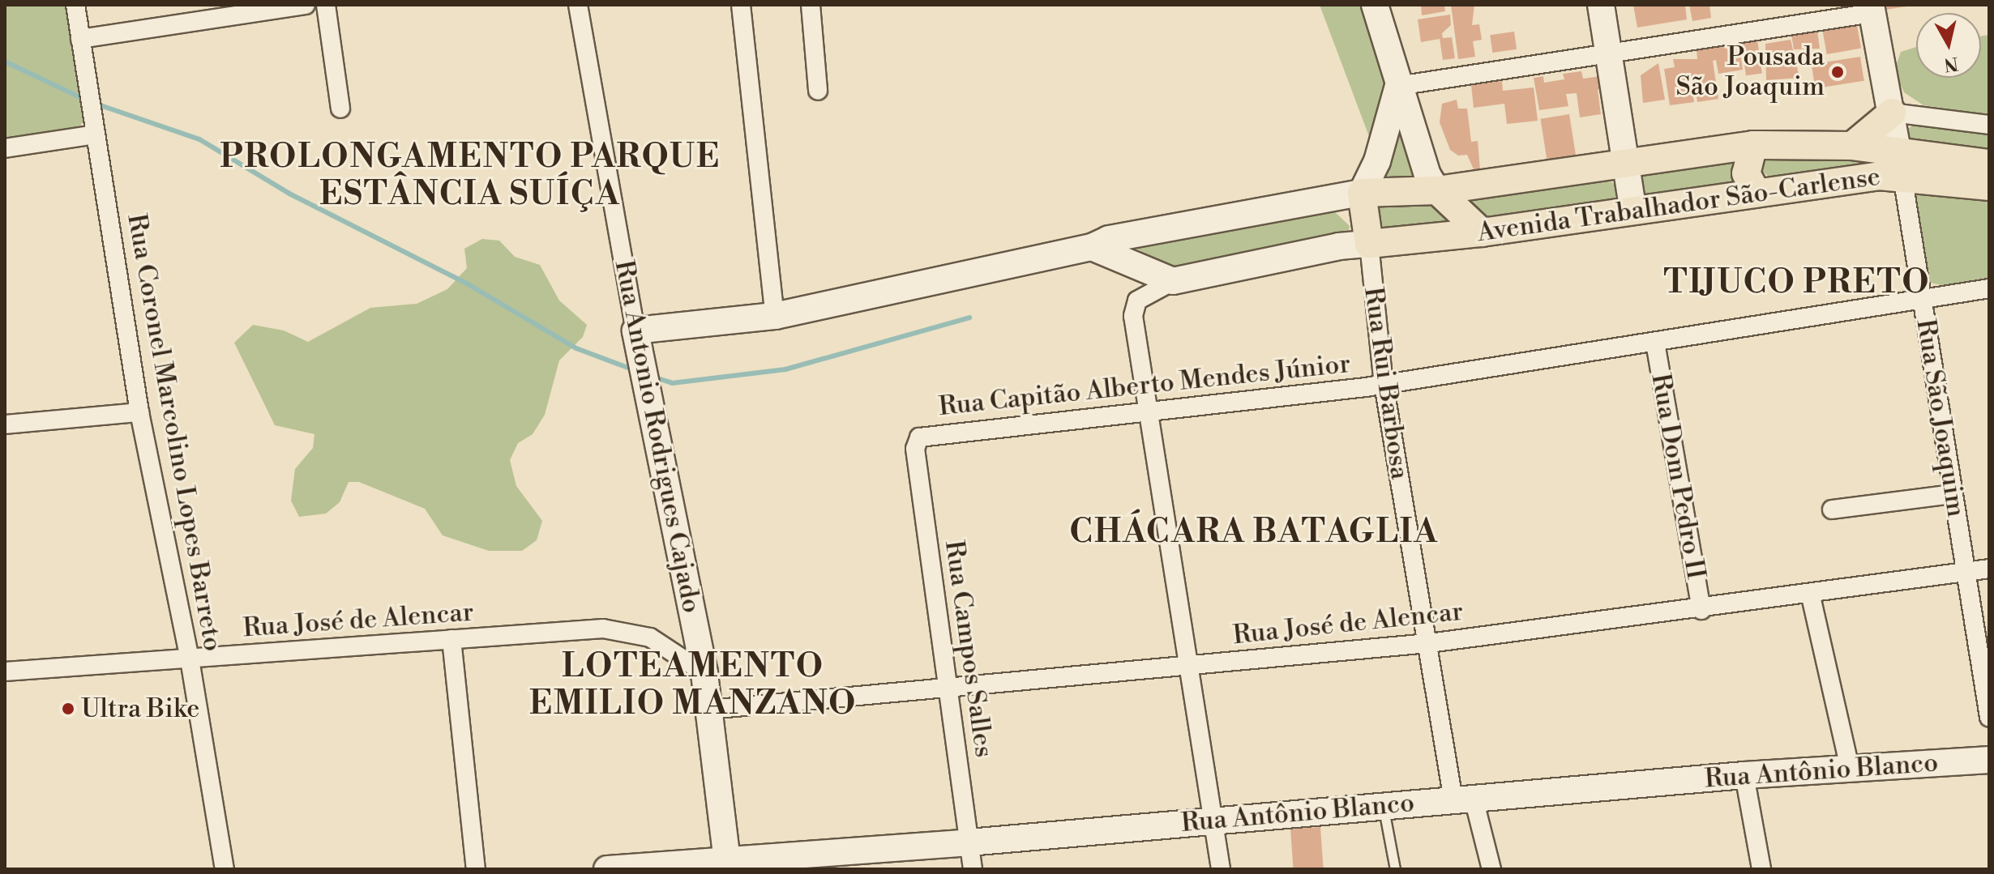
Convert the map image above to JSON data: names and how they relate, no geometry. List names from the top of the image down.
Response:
{
  "streets": {
    "main road": ["Avenida Trabalhador São-Carlense", "Rua Rui Barbosa"],
    "street": [
      "Rua Capitão Alberto Mendes Júnior",
      "Rua São Joaquim",
      "Rua Coronel Marcolino Lopes Barreto",
      "Rua Antonio Rodrigues Cajado",
      "Rua Dom Pedro II",
      "Rua José de Alencar",
      "Rua Campos Salles",
      "Rua Antônio Blanco"
    ]
  },
  "crossings": [
    ["Avenida Trabalhador São-Carlense", "Rua Rui Barbosa"],
    ["Avenida Trabalhador São-Carlense", "Rua São Joaquim"],
    ["Rua Rui Barbosa", "Rua Capitão Alberto Mendes Júnior"],
    ["Rua Rui Barbosa", "Rua José de Alencar"],
    ["Rua Rui Barbosa", "Rua Antônio Blanco"],
    ["Rua Capitão Alberto Mendes Júnior", "Rua São Joaquim"],
    ["Rua Capitão Alberto Mendes Júnior", "Rua Dom Pedro II"],
    ["Rua Capitão Alberto Mendes Júnior", "Rua Campos Salles"],
    ["Rua São Joaquim", "Rua José de Alencar"],
    ["Rua Coronel Marcolino Lopes Barreto", "Rua José de Alencar"],
    ["Rua Antonio Rodrigues Cajado", "Rua José de Alencar"],
    ["Rua Antonio Rodrigues Cajado", "Rua Antônio Blanco"],
    ["Rua Dom Pedro II", "Rua José de Alencar"],
    ["Rua José de Alencar", "Rua Campos Salles"],
    ["Rua Campos Salles", "Rua Antônio Blanco"]
  ],
  "districts": [
    "PROLONGAMENTO PARQUE ESTÂNCIA SUÍÇA",
    "TIJUCO PRETO",
    "CHÁCARA BATAGLIA",
    "LOTEAMENTO EMILIO MANZANO"
  ],
  "places": ["Pousada São Joaquim", "Ultra Bike"],
  "north": "bottom"
}
